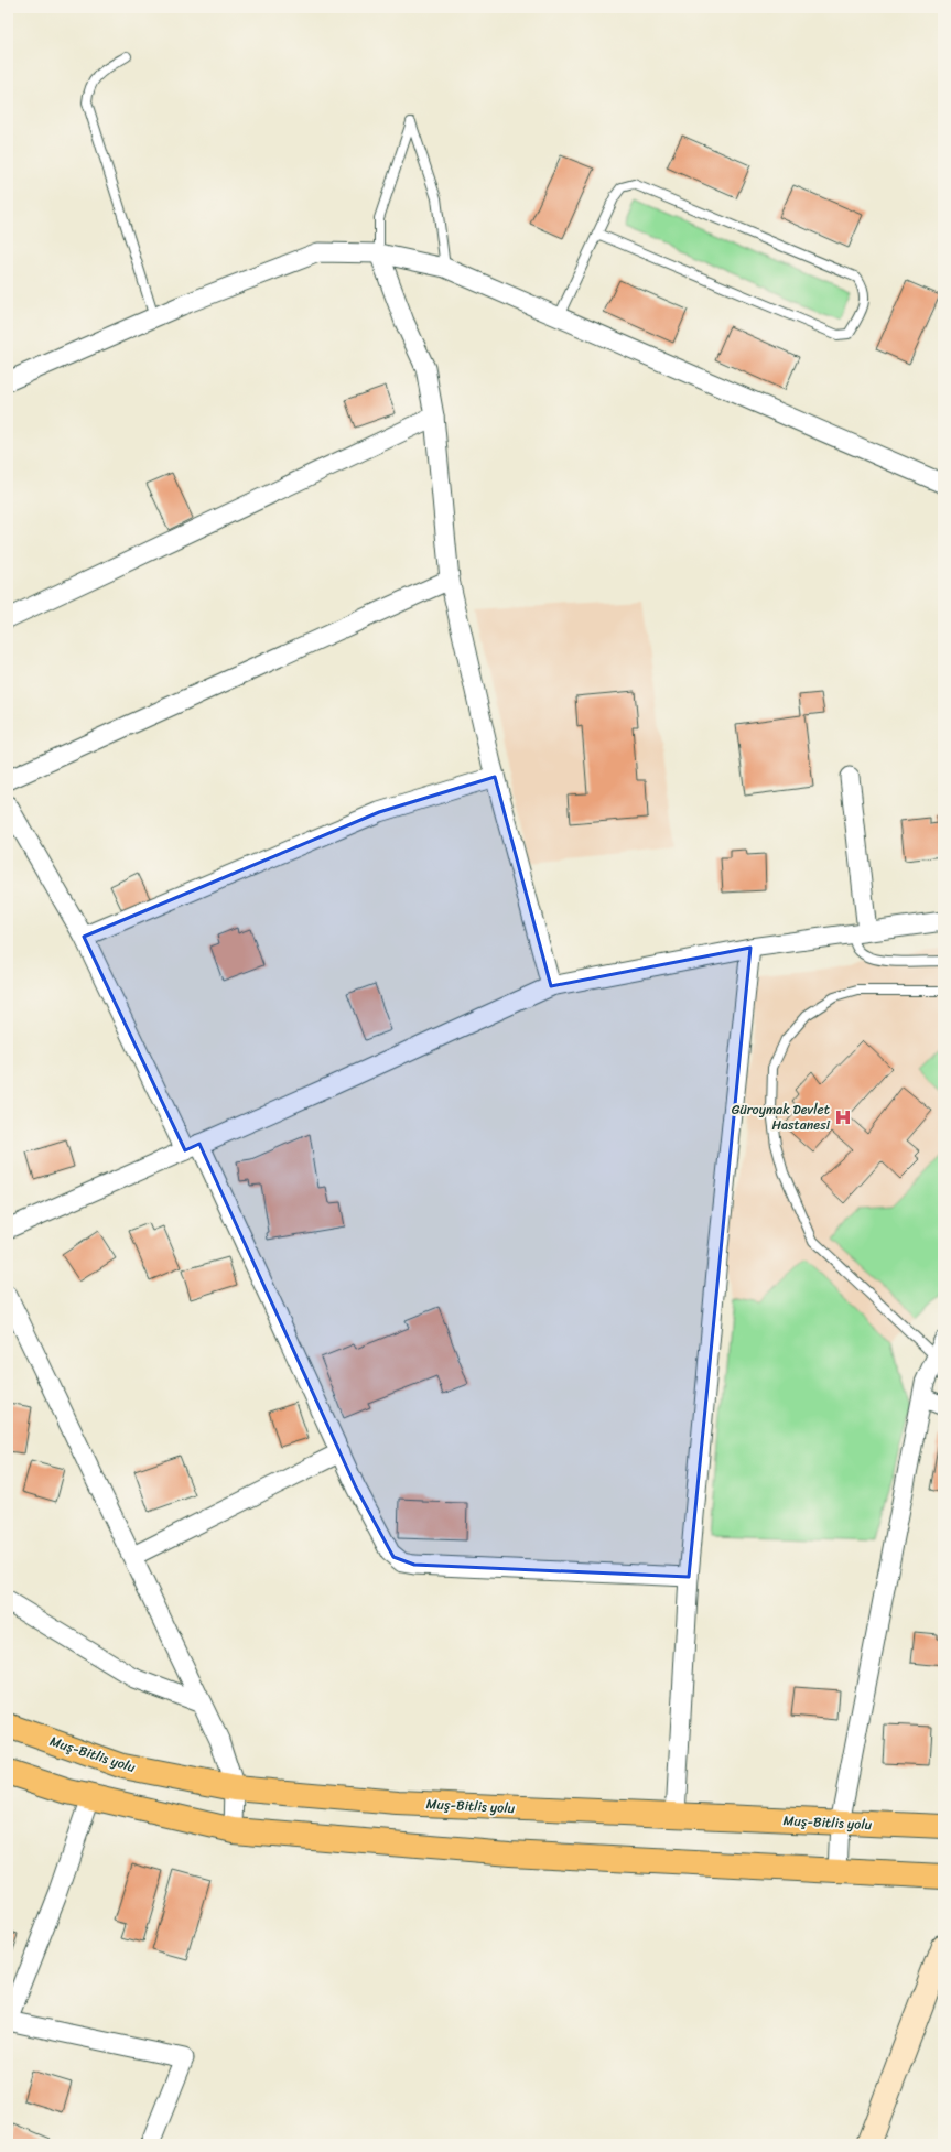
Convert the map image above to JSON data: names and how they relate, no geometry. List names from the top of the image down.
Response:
{
  "streets": {
    "highway": ["Muş-Bitlis yolu"]
  },
  "places": {
    "hospital": ["Güroymak Devlet Hastanesi"]
  }
}
